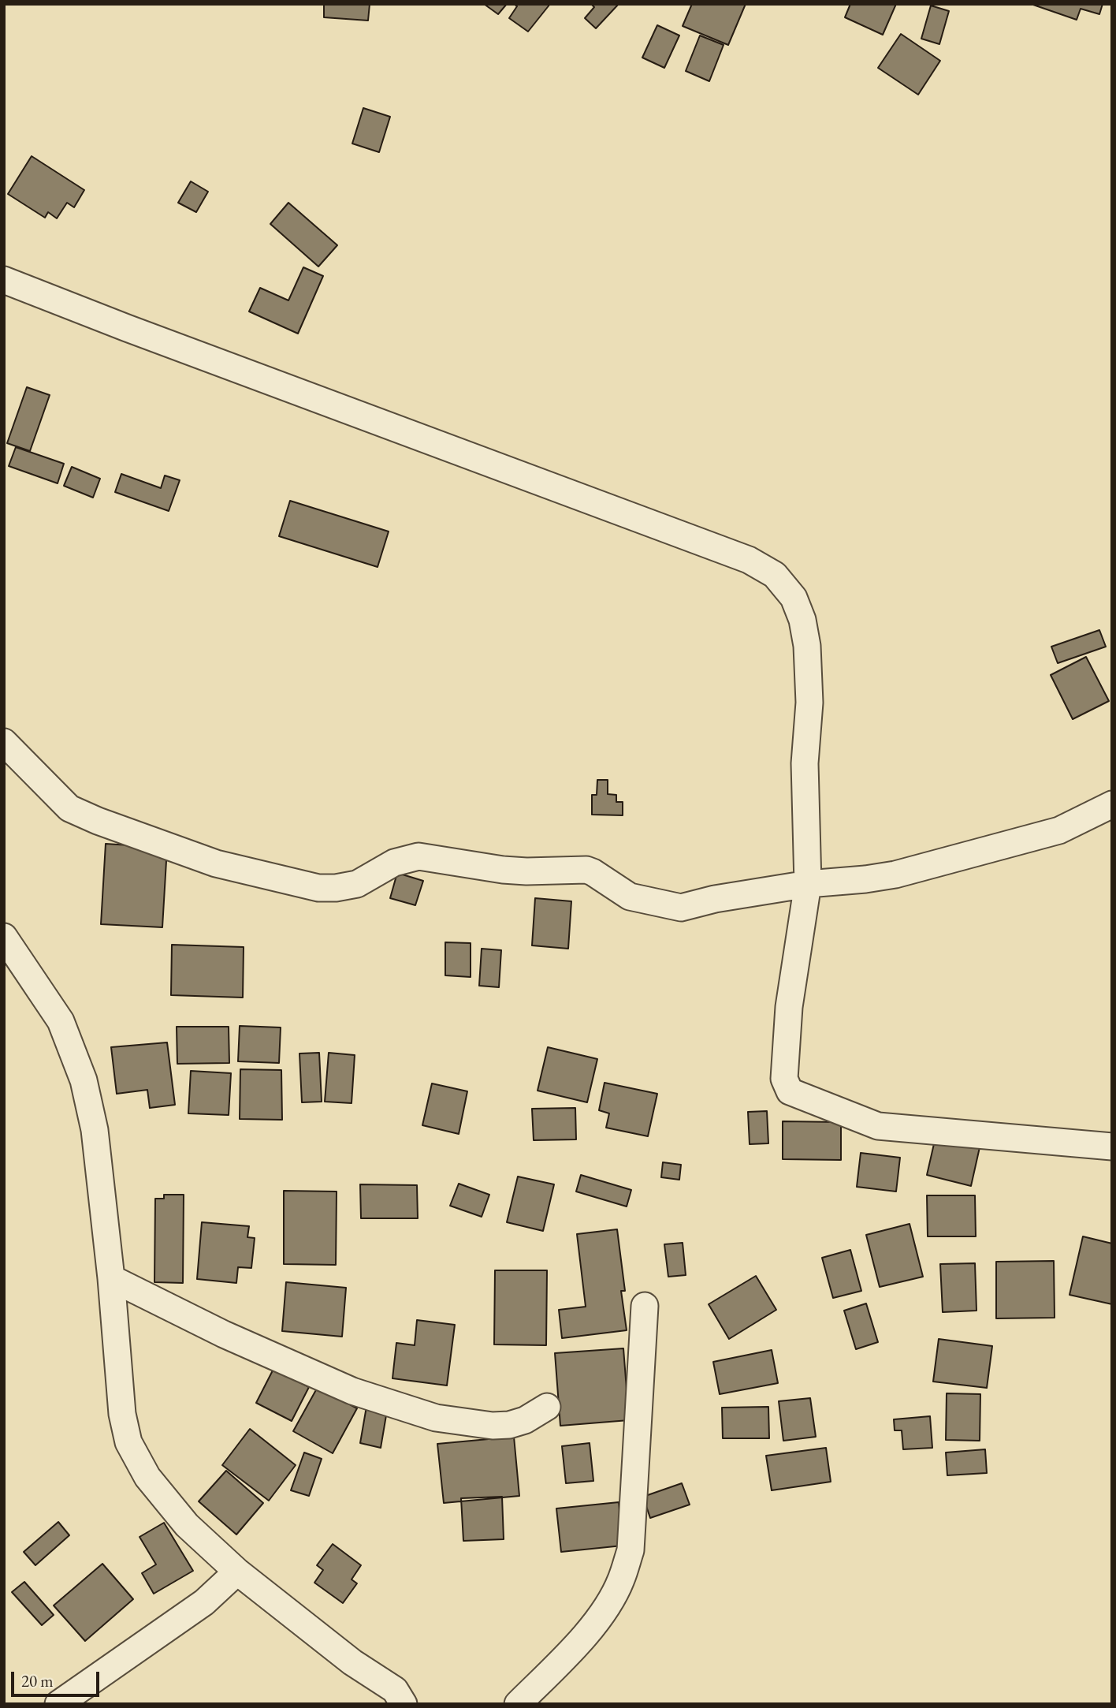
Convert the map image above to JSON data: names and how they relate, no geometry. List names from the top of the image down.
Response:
{
  "scale_bar": "20 m"
}
